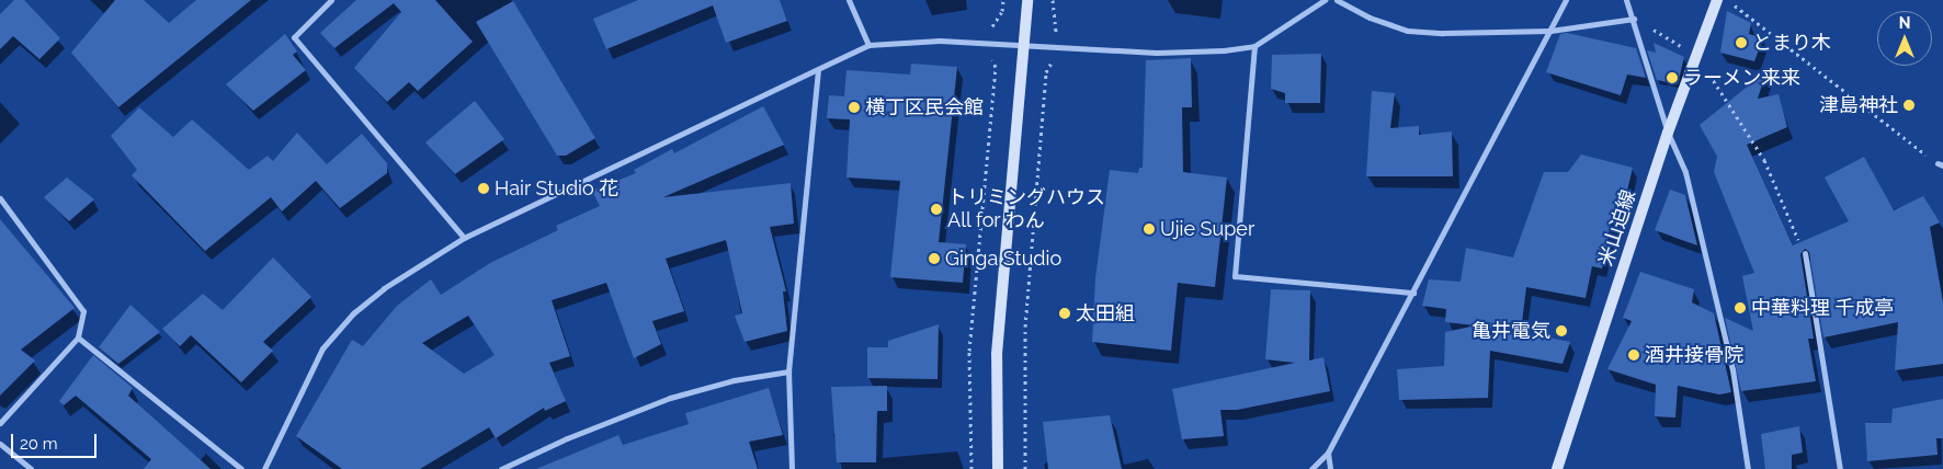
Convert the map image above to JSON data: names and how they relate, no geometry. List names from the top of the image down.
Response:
{
  "streets": {
    "main road": ["米山迫線"]
  },
  "places": [
    "とまり木",
    "ラーメン来来",
    "津島神社",
    "横丁区民会館",
    "Hair Studio 花",
    "トリミングハウス All for わん",
    "Ujie Super",
    "Ginga Studio",
    "中華料理 千成亭",
    "太田組",
    "亀井電気",
    "酒井接骨院"
  ],
  "scale_bar": "20 m",
  "north": "top"
}
